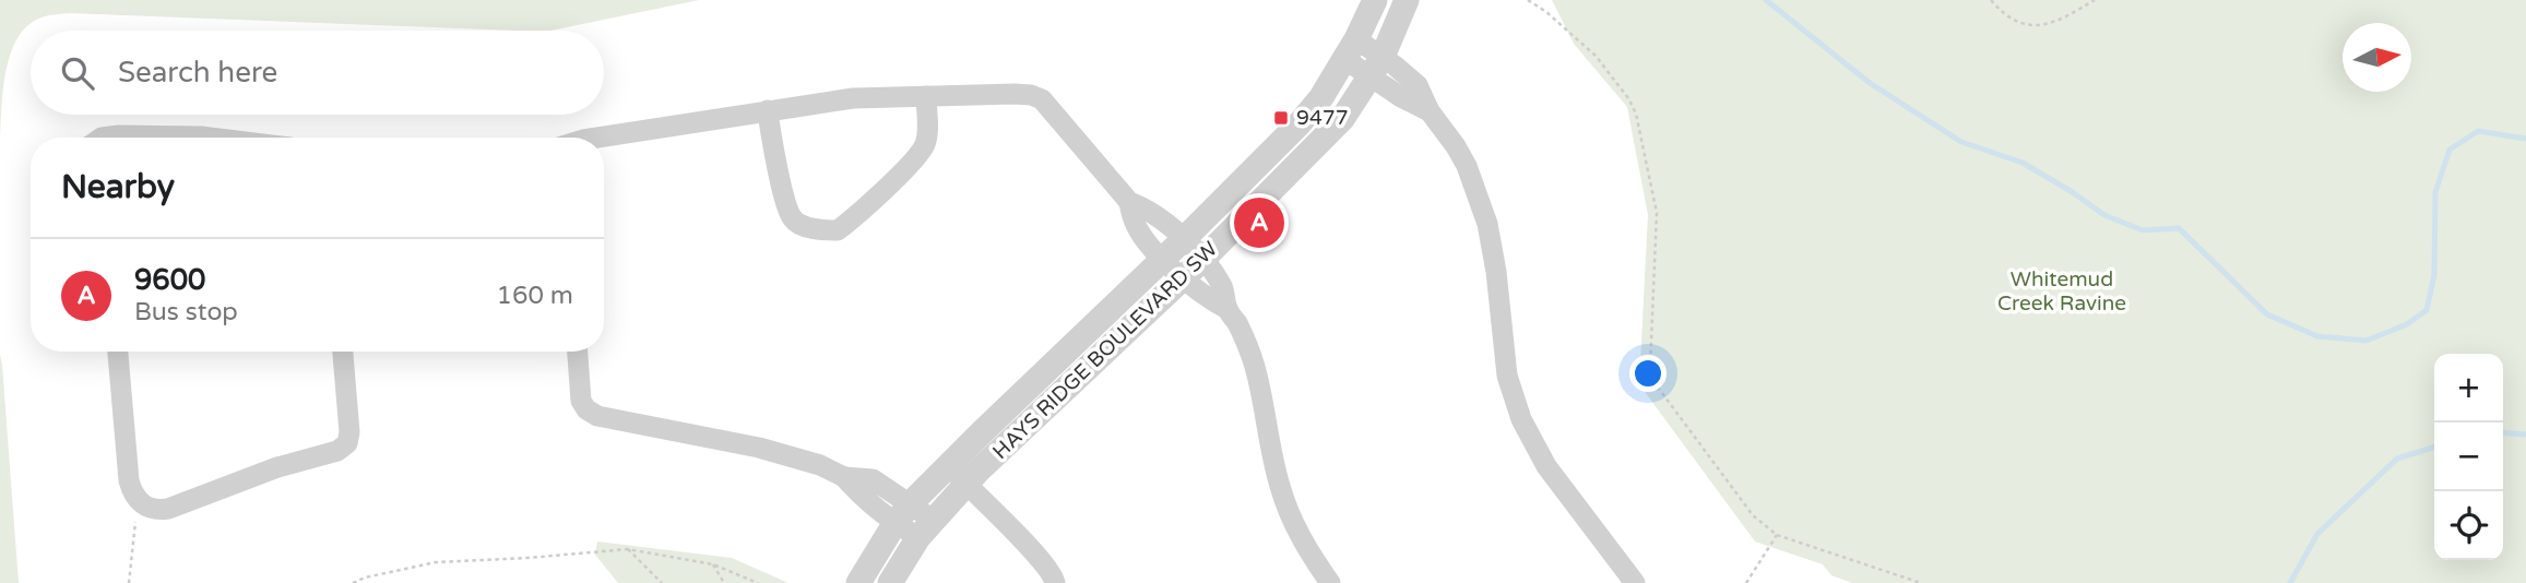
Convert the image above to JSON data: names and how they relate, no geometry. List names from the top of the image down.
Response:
{
  "streets": {
    "street": ["HAYS RIDGE BOULEVARD SW"]
  },
  "parks": ["Whitemud Creek Ravine"],
  "places": {
    "transit": ["9477"]
  },
  "north": "right",
  "page": {
    "search": "Search here",
    "heading": "Nearby",
    "pins": "A",
    "list": [
      {
        "mark": "A",
        "name": "9600",
        "note": "Bus stop",
        "value": "160 m"
      }
    ],
    "map_buttons": ["+", "−"]
  }
}
